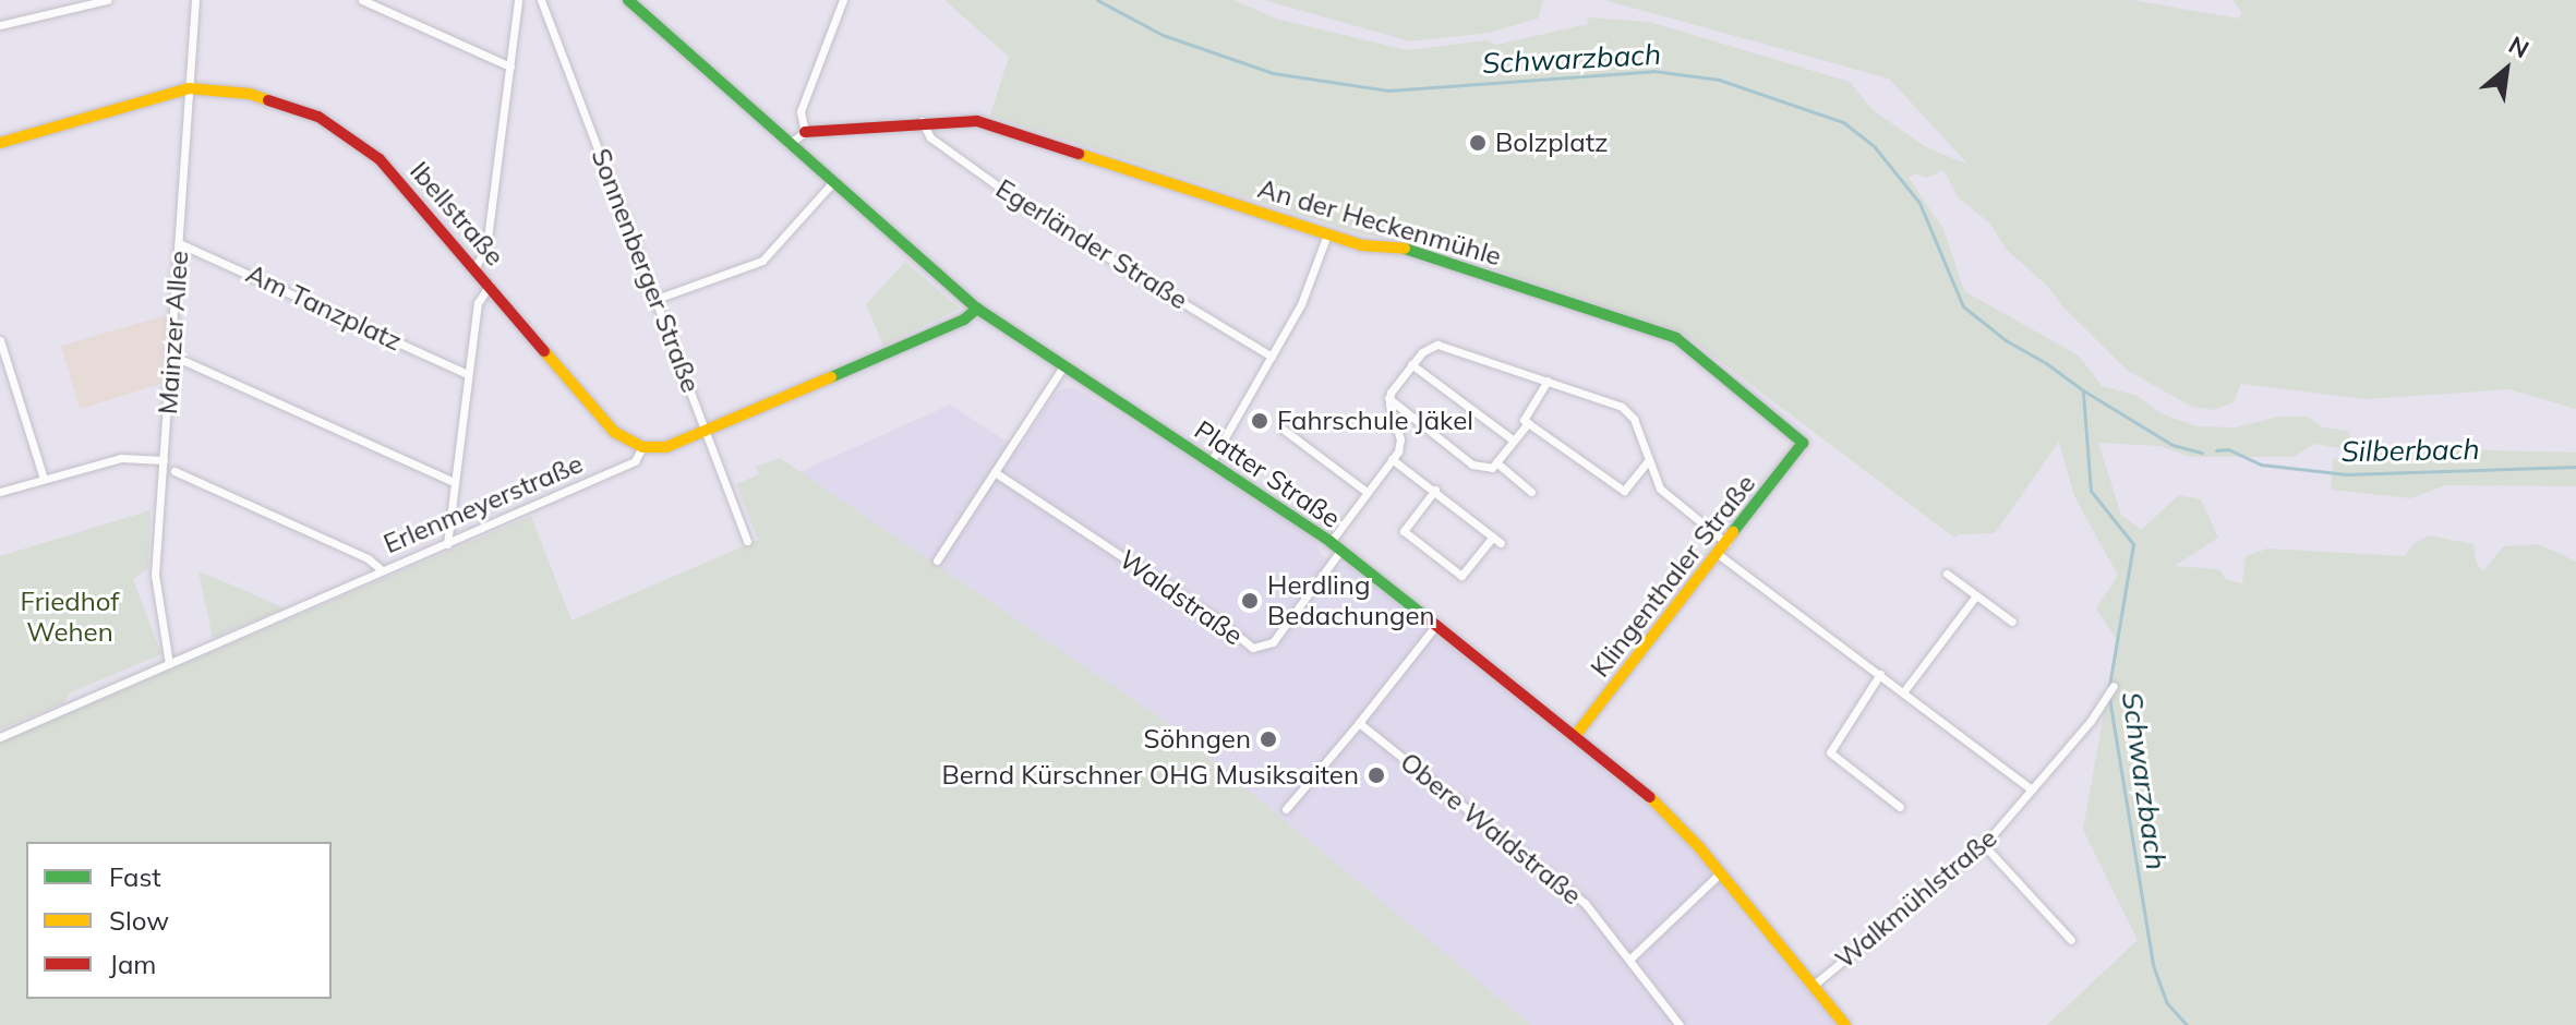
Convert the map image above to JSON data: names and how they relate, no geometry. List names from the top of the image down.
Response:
{
  "streets": {
    "street": [
      "Ibellstraße",
      "An der Heckenmühle",
      "Egerländer Straße",
      "Sonnenberger Straße",
      "Am Tanzplatz",
      "Mainzer Allee",
      "Platter Straße",
      "Erlenmeyerstraße",
      "Klingenthaler Straße",
      "Waldstraße",
      "Obere Waldstraße",
      "Walkmühlstraße"
    ]
  },
  "crossings": [
    ["Ibellstraße", "Mainzer Allee"],
    ["Ibellstraße", "Erlenmeyerstraße"],
    ["An der Heckenmühle", "Egerländer Straße"],
    ["An der Heckenmühle", "Klingenthaler Straße"],
    ["Sonnenberger Straße", "Erlenmeyerstraße"],
    ["Am Tanzplatz", "Mainzer Allee"],
    ["Mainzer Allee", "Erlenmeyerstraße"],
    ["Platter Straße", "Erlenmeyerstraße"],
    ["Platter Straße", "Klingenthaler Straße"],
    ["Platter Straße", "Waldstraße"],
    ["Platter Straße", "Walkmühlstraße"]
  ],
  "water": ["Schwarzbach", "Silberbach"],
  "parks": ["Friedhof Wehen"],
  "places": [
    "Bolzplatz",
    "Fahrschule Jäkel",
    "Herdling Bedachungen",
    "Söhngen",
    "Bernd Kürschner OHG Musiksaiten"
  ],
  "legend": ["Fast", "Slow", "Jam"],
  "north": "top right"
}
